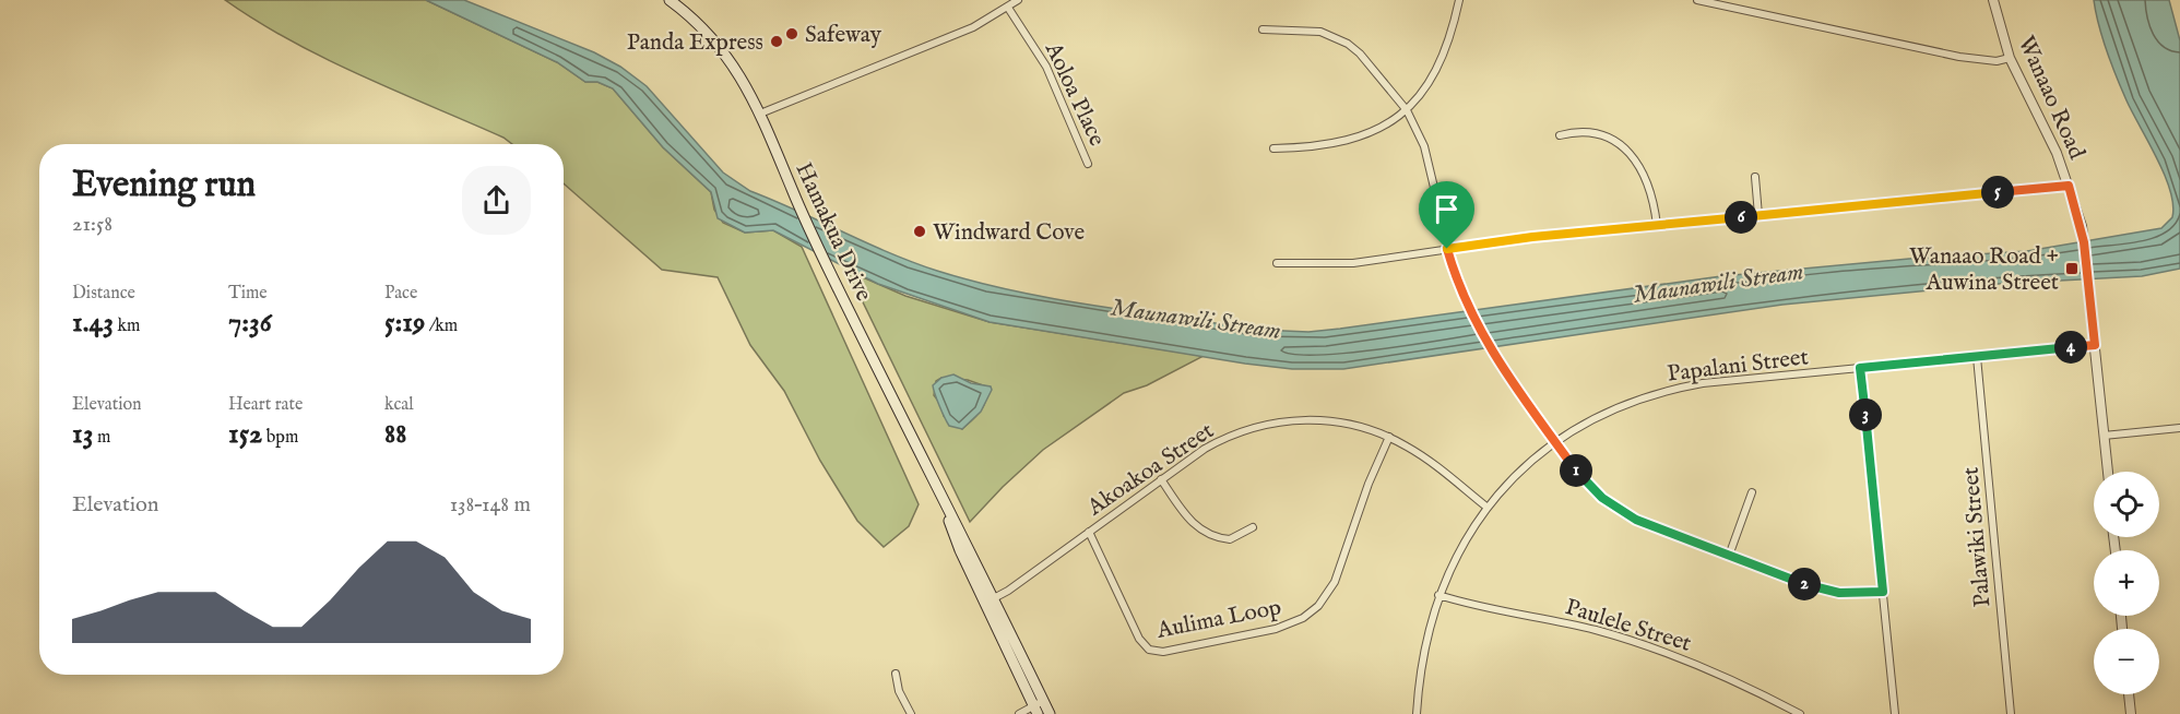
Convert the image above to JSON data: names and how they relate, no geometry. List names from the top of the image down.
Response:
{
  "streets": {
    "main road": ["Hamakua Drive"],
    "street": [
      "Aoloa Place",
      "Wanaao Road",
      "Papalani Street",
      "Akoakoa Street",
      "Palawiki Street",
      "Aulima Loop",
      "Paulele Street"
    ]
  },
  "crossings": [
    ["Wanaao Road", "Papalani Street"],
    ["Hamakua Drive", "Akoakoa Street"],
    ["Papalani Street", "Akoakoa Street"],
    ["Papalani Street", "Palawiki Street"],
    ["Papalani Street", "Paulele Street"],
    ["Akoakoa Street", "Aulima Loop"]
  ],
  "water": ["Maunawili Stream"],
  "places": {
    "other": ["Safeway", "Panda Express", "Windward Cove"],
    "transit": ["Wanaao Road + Auwina Street"]
  },
  "page": {
    "heading": ["Evening run", "21:58"],
    "pins": [
      "5",
      "6",
      "4",
      "3",
      "1",
      "2"
    ],
    "stats": [
      ["Distance", "1.43 km"],
      ["Time", "7:36"],
      ["Pace", "5:19 /km"],
      ["Elevation", "13 m"],
      ["Heart rate", "152 bpm"],
      ["kcal", "88"]
    ],
    "map_buttons": ["+", "−"],
    "chart": ["Elevation", "138–148 m"]
  }
}
